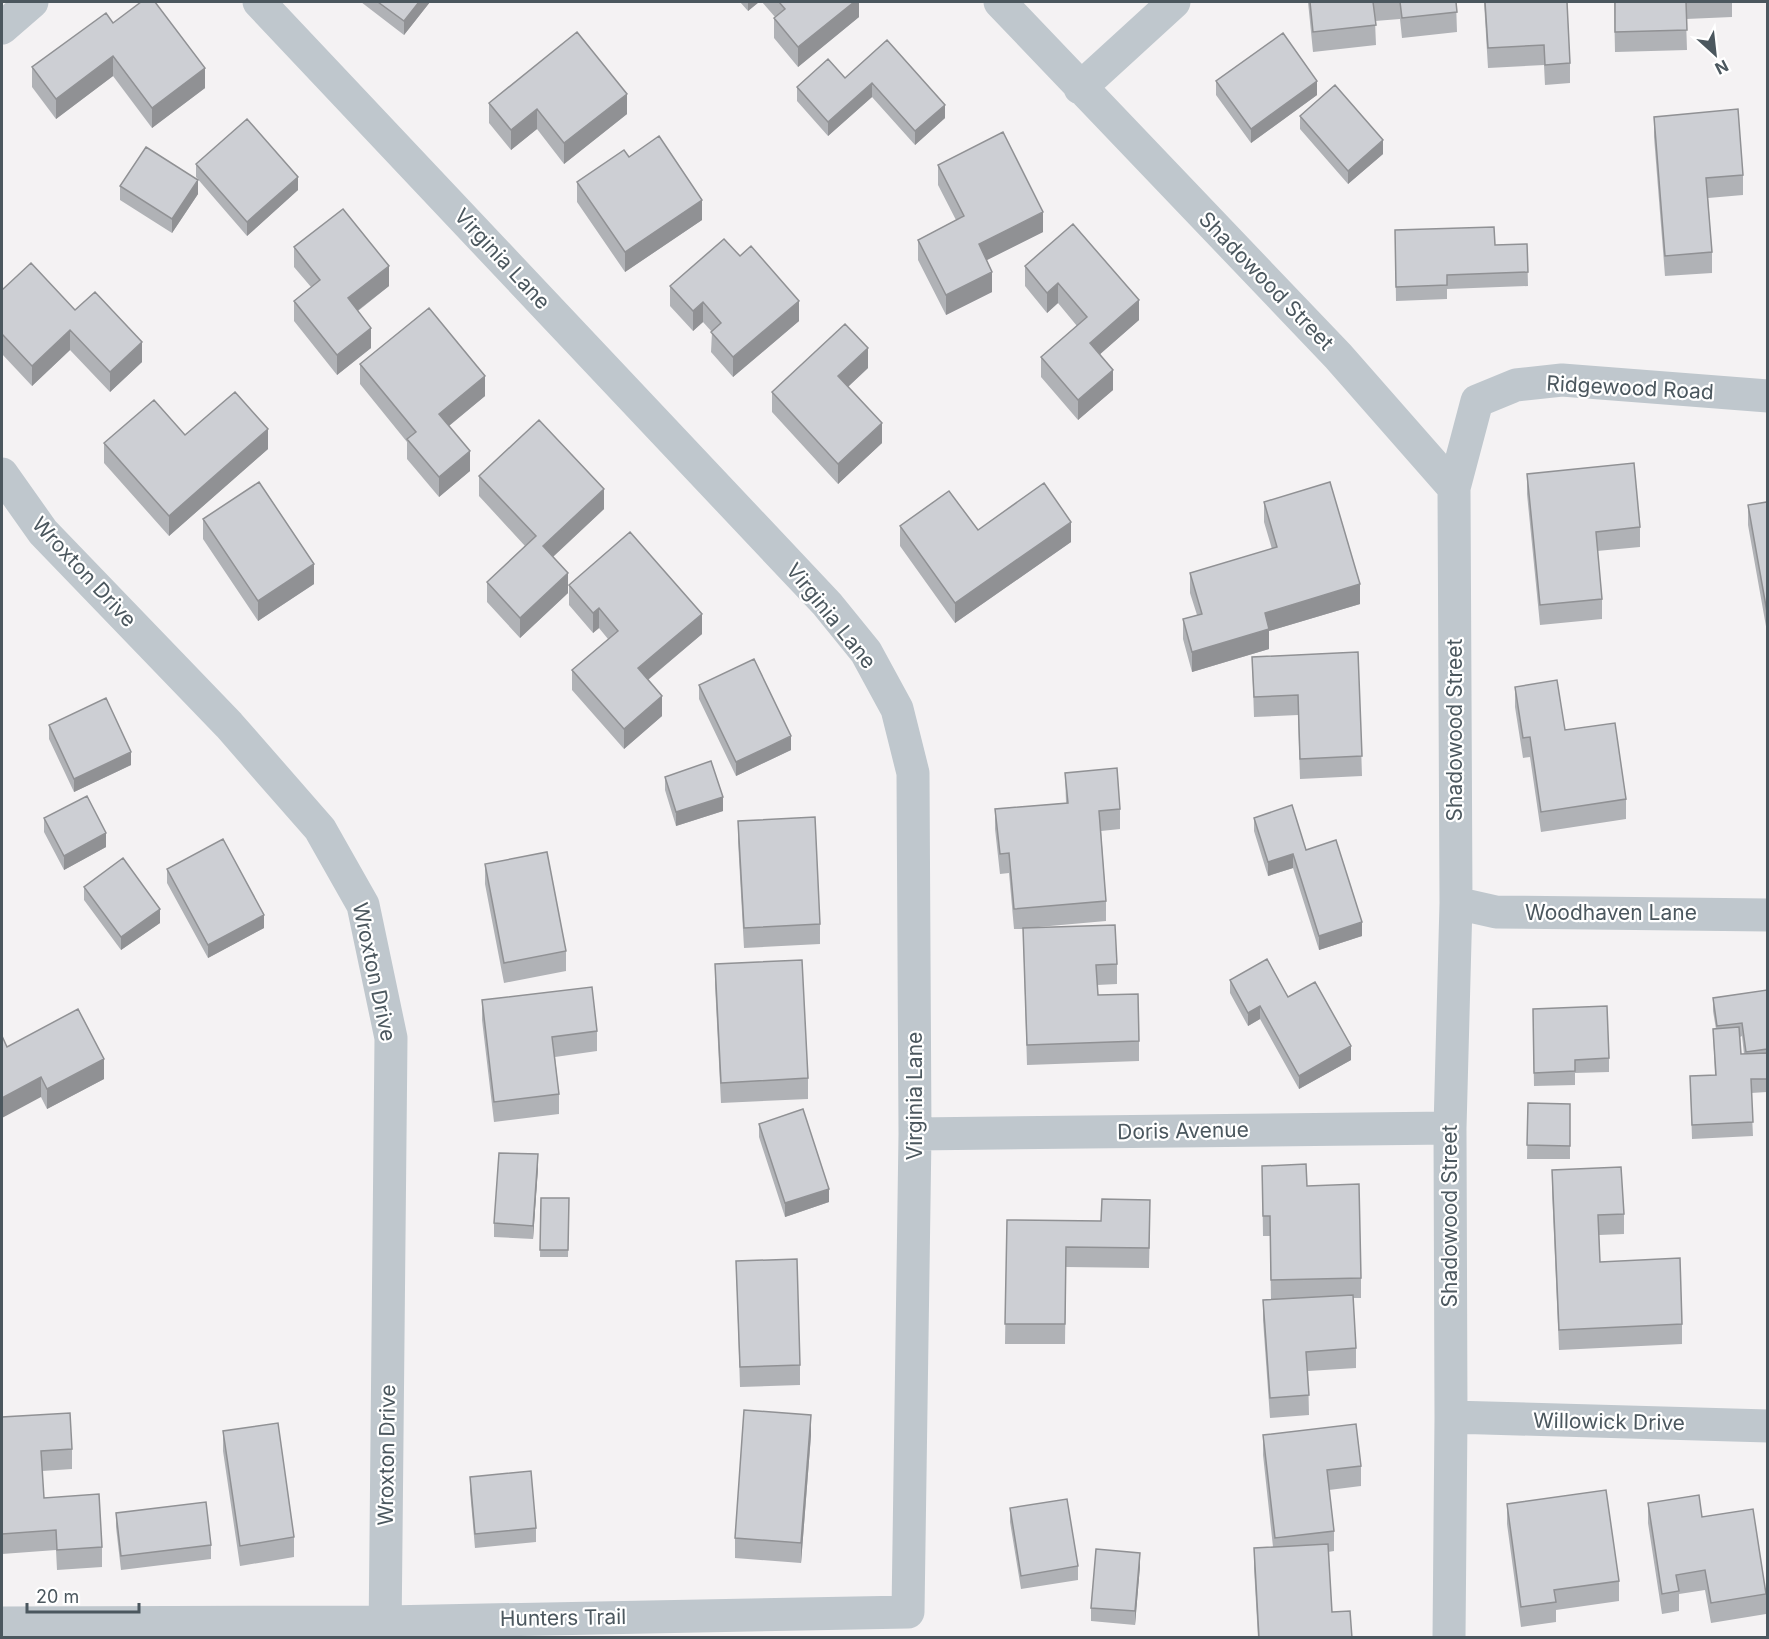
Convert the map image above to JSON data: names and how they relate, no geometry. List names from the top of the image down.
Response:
{
  "streets": {
    "street": [
      "Virginia Lane",
      "Shadowood Street",
      "Ridgewood Road",
      "Wroxton Drive",
      "Woodhaven Lane",
      "Doris Avenue",
      "Willowick Drive",
      "Hunters Trail"
    ]
  },
  "crossings": [
    ["Virginia Lane", "Doris Avenue"],
    ["Virginia Lane", "Hunters Trail"],
    ["Shadowood Street", "Ridgewood Road"],
    ["Shadowood Street", "Woodhaven Lane"],
    ["Shadowood Street", "Doris Avenue"],
    ["Shadowood Street", "Willowick Drive"],
    ["Wroxton Drive", "Hunters Trail"]
  ],
  "scale_bar": "20 m",
  "north": "bottom right"
}
